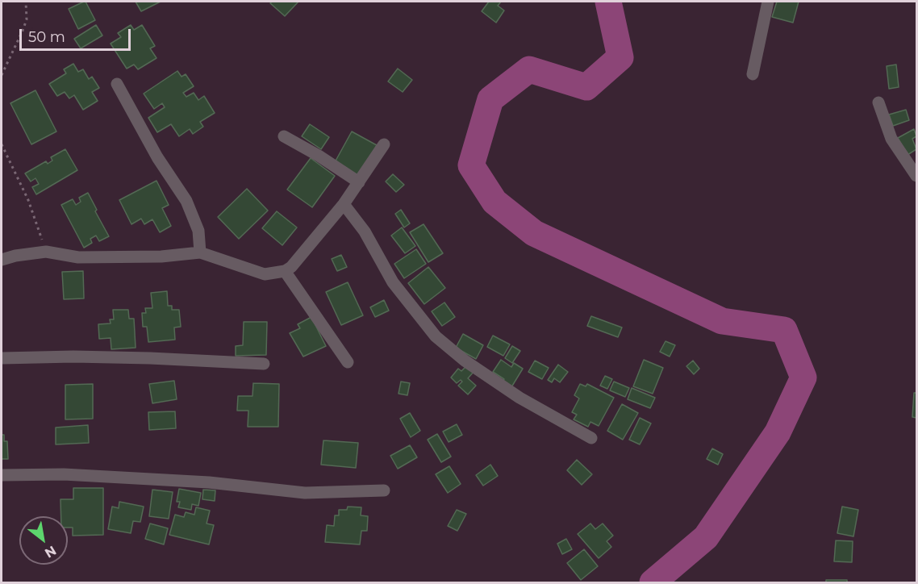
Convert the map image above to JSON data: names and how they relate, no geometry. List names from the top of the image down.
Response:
{
  "scale_bar": "50 m",
  "north": "bottom right"
}
